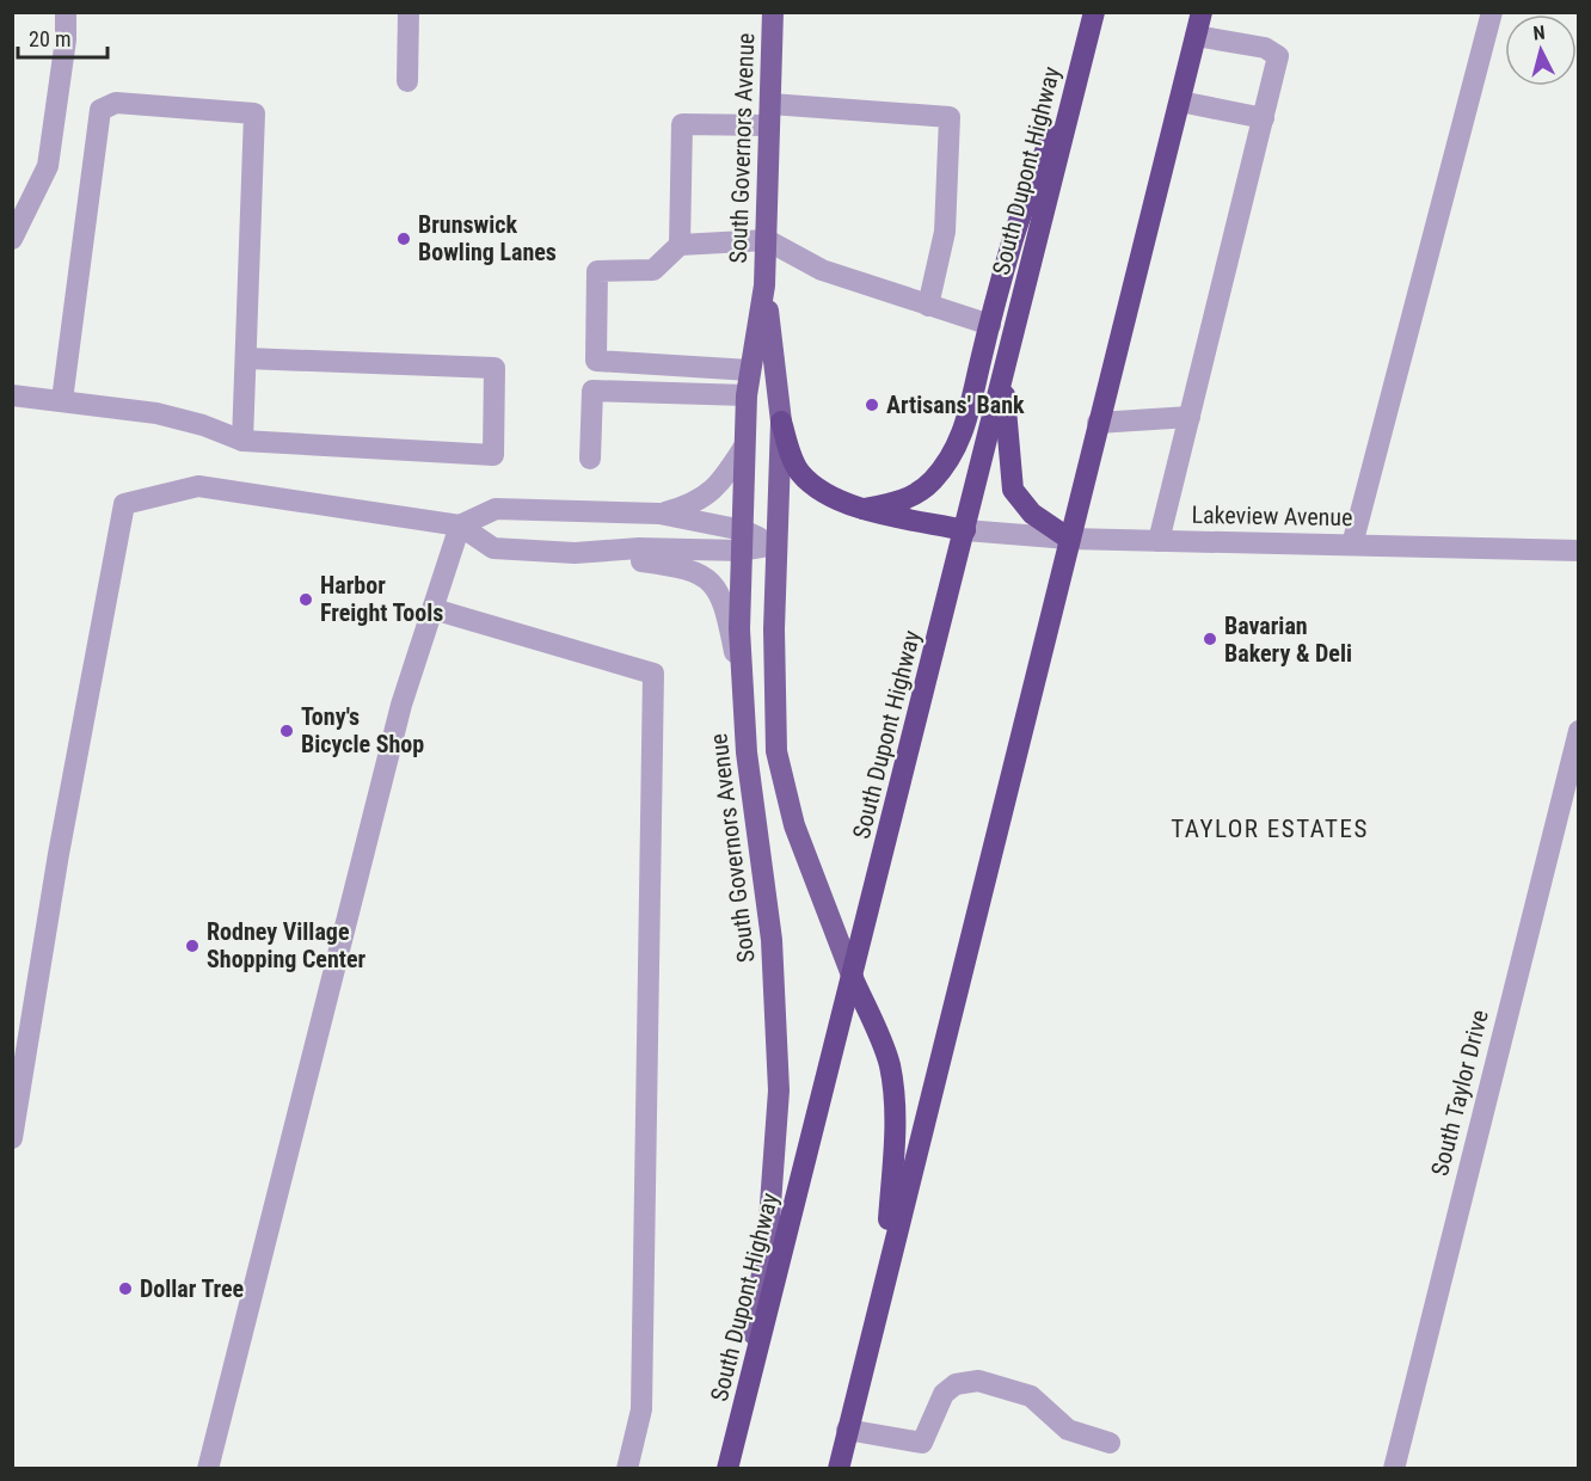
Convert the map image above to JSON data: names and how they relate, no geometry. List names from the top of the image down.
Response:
{
  "streets": {
    "highway": ["South Dupont Highway"],
    "main road": ["South Governors Avenue"],
    "street": ["Lakeview Avenue", "South Taylor Drive"]
  },
  "crossings": [
    ["South Governors Avenue", "South Dupont Highway"],
    ["South Dupont Highway", "Lakeview Avenue"]
  ],
  "districts": ["TAYLOR ESTATES"],
  "places": [
    "Brunswick Bowling Lanes",
    "Artisans' Bank",
    "Harbor Freight Tools",
    "Bavarian Bakery & Deli",
    "Tony's Bicycle Shop",
    "Rodney Village Shopping Center",
    "Dollar Tree"
  ],
  "scale_bar": "20 m",
  "north": "top"
}
